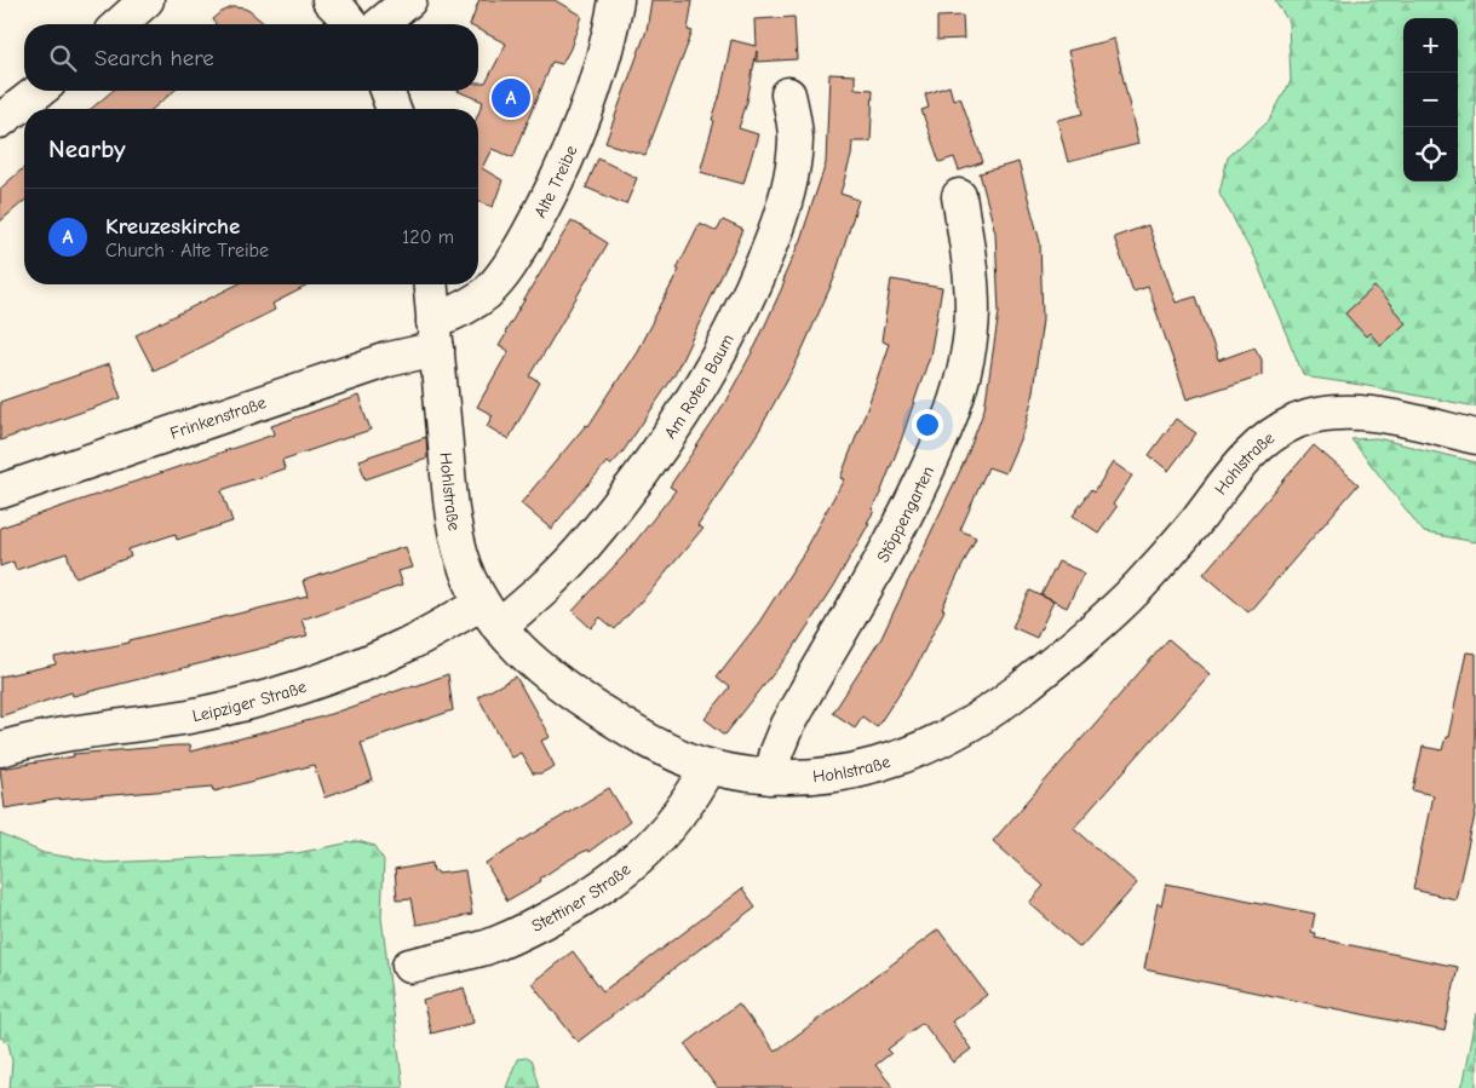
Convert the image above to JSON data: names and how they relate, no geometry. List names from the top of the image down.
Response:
{
  "streets": {
    "street": [
      "Alte Treibe",
      "Am Roten Baum",
      "Frinkenstraße",
      "Hohlstraße",
      "Stöppengarten",
      "Leipziger Straße",
      "Stettiner Straße"
    ]
  },
  "crossings": [
    ["Alte Treibe", "Frinkenstraße"],
    ["Alte Treibe", "Hohlstraße"],
    ["Am Roten Baum", "Hohlstraße"],
    ["Am Roten Baum", "Leipziger Straße"],
    ["Frinkenstraße", "Hohlstraße"],
    ["Hohlstraße", "Stöppengarten"],
    ["Hohlstraße", "Leipziger Straße"],
    ["Hohlstraße", "Stettiner Straße"]
  ],
  "page": {
    "map_buttons": ["+", "−"],
    "search": "Search here",
    "pins": "A",
    "heading": "Nearby",
    "list": [
      {
        "mark": "A",
        "name": "Kreuzeskirche",
        "note": "Church · Alte Treibe",
        "value": "120 m"
      }
    ]
  }
}
